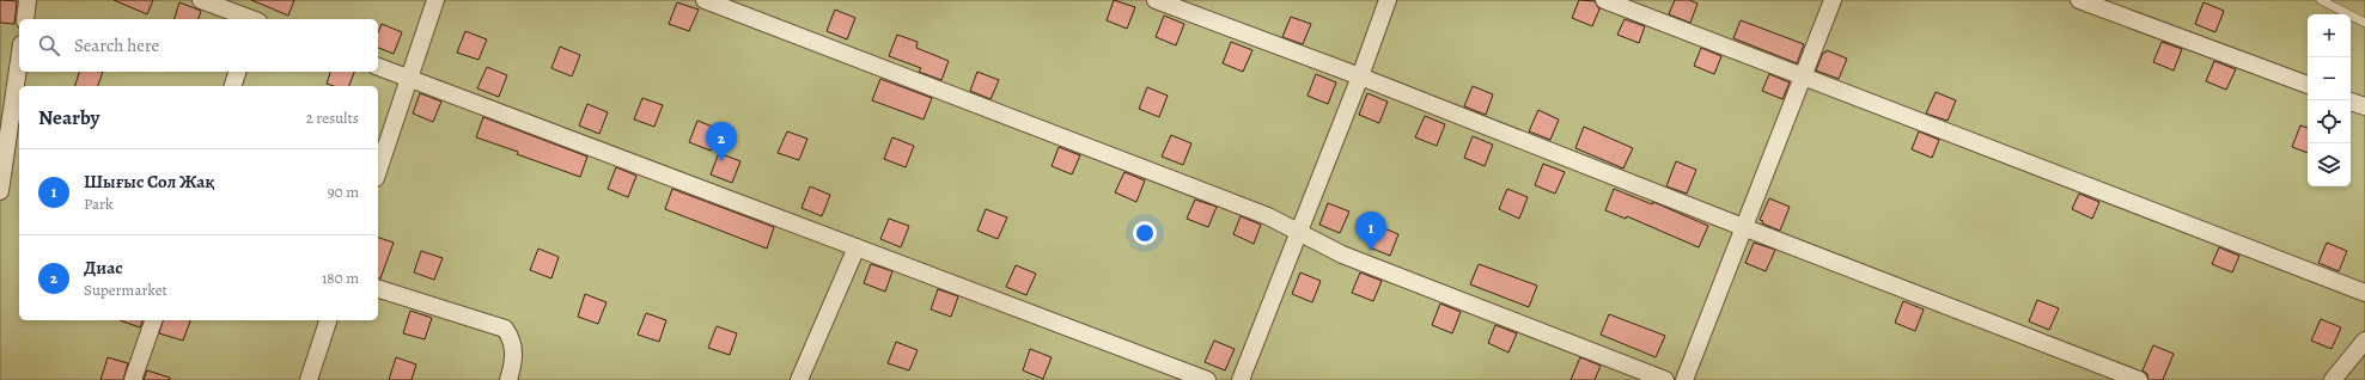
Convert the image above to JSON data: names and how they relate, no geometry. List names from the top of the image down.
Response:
{
  "page": {
    "map_buttons": ["+", "−"],
    "search": "Search here",
    "heading": ["Nearby", "2 results"],
    "pins": ["2", "1"],
    "list": [
      {
        "mark": "1",
        "name": "Шығыс Сол Жақ",
        "note": "Park",
        "value": "90 m"
      },
      {
        "mark": "2",
        "name": "Диас",
        "note": "Supermarket",
        "value": "180 m"
      }
    ]
  }
}
